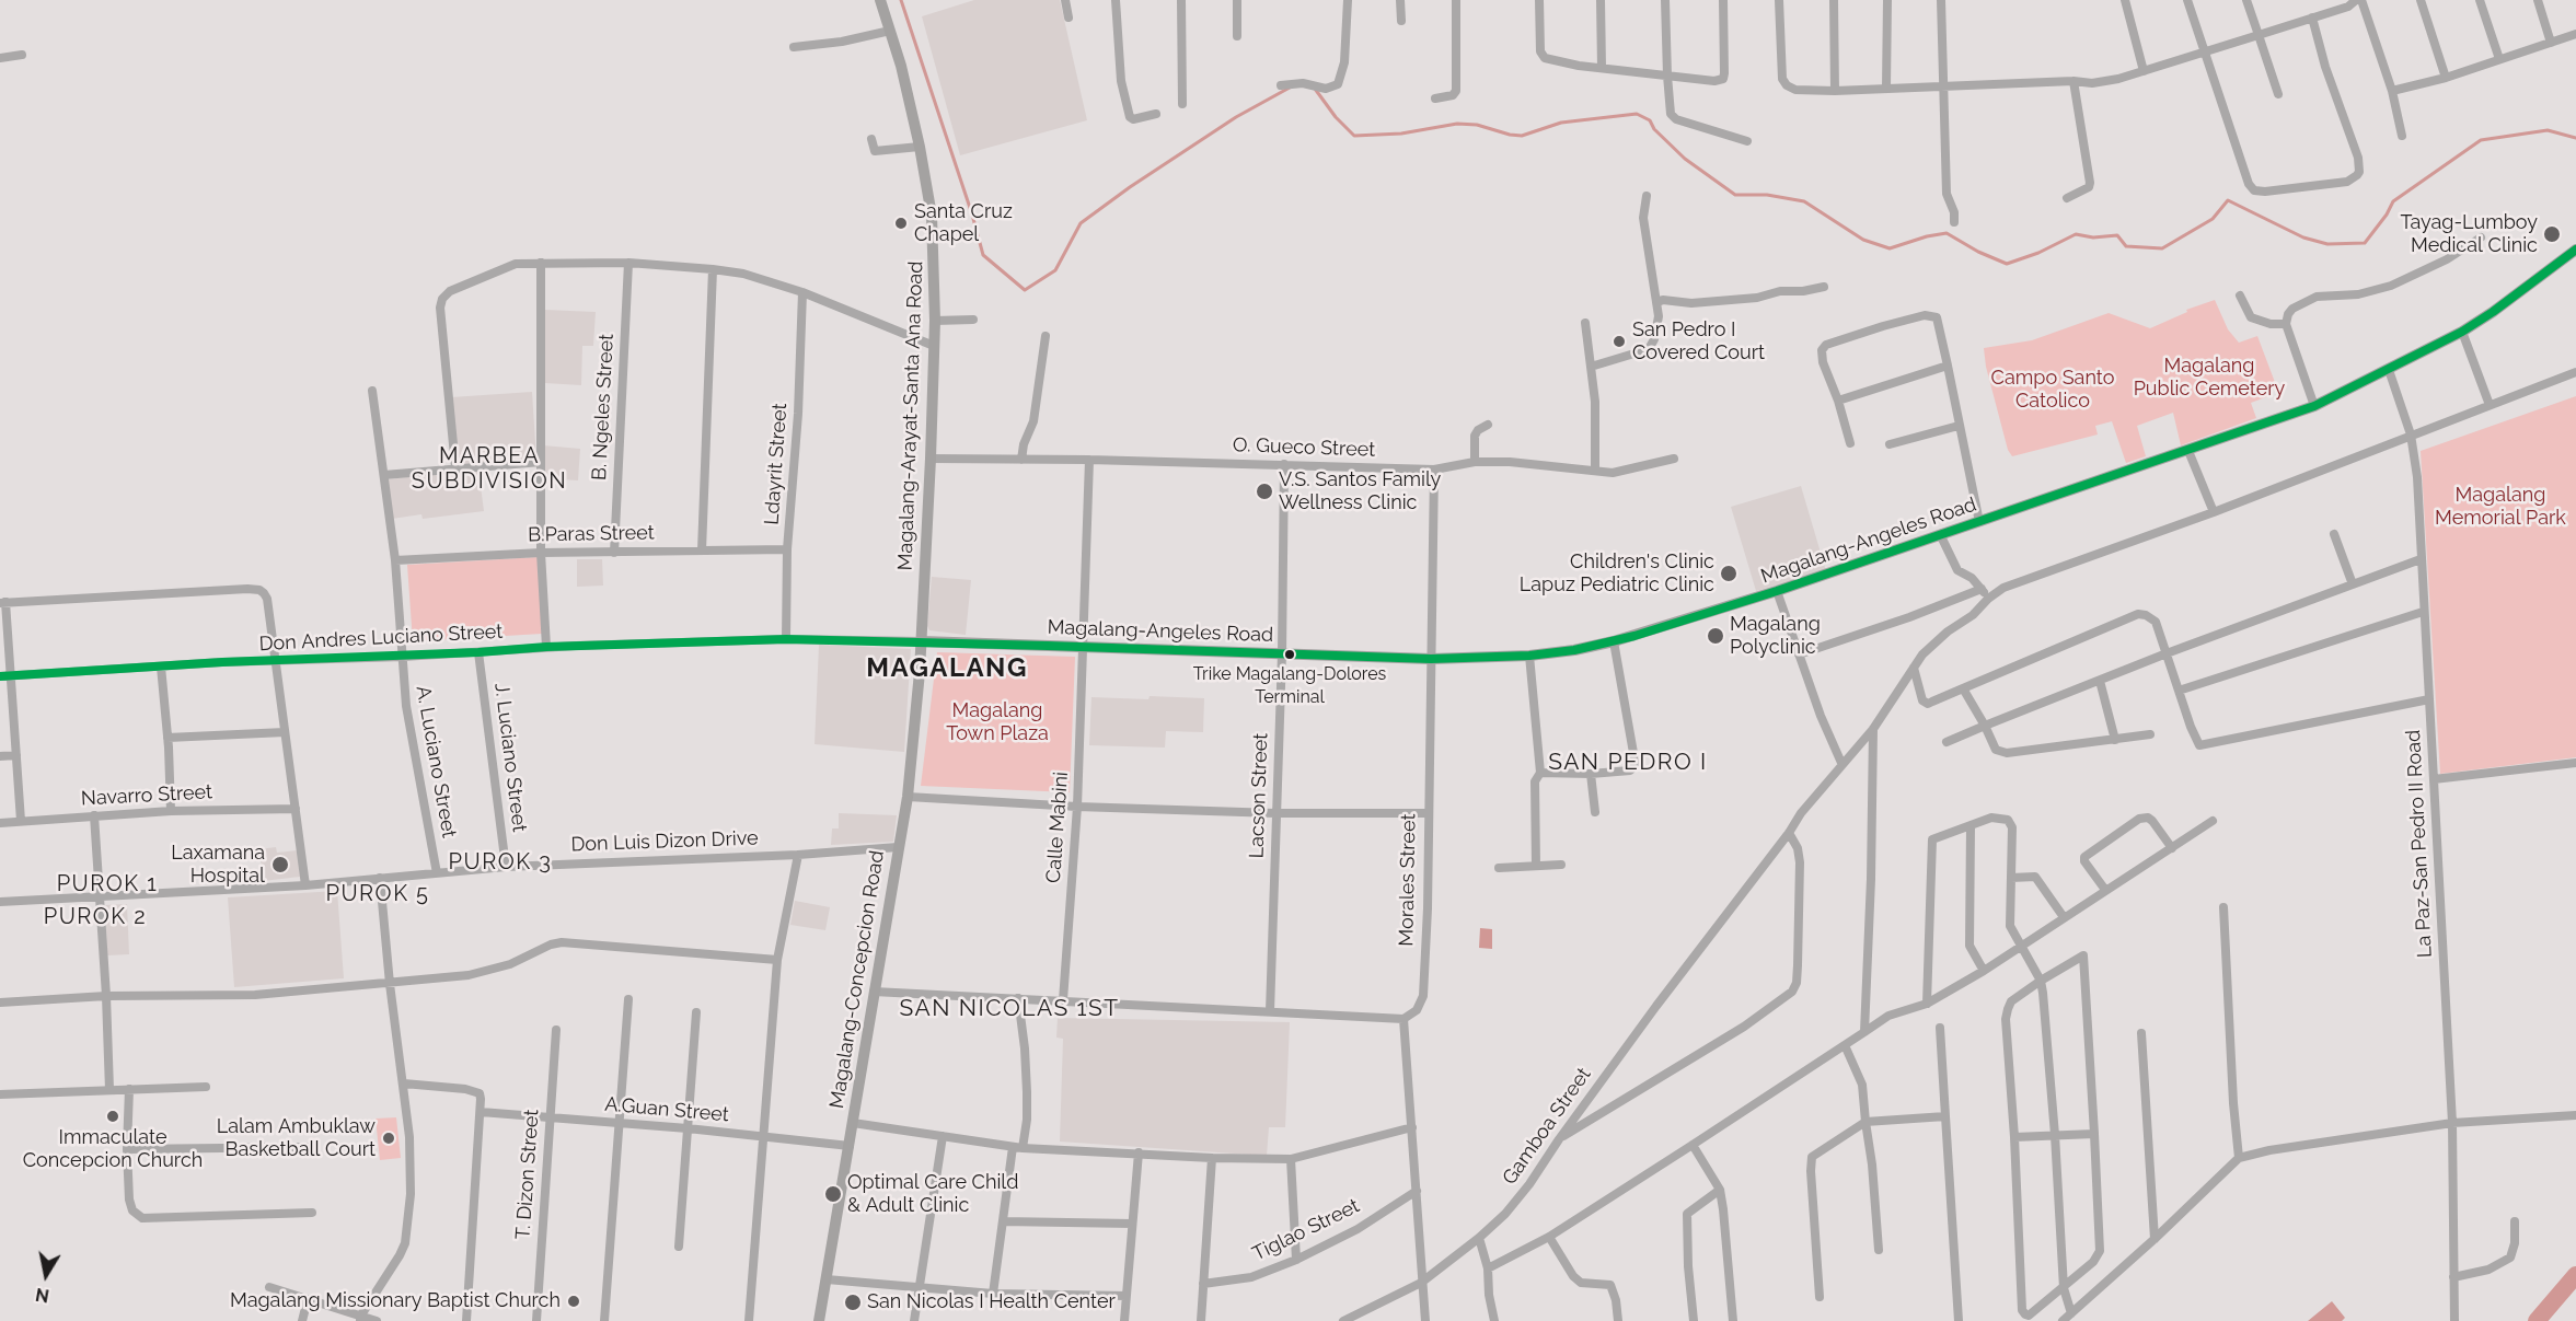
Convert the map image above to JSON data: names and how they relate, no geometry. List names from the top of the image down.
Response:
{
  "streets": {
    "main road": ["Magalang-Arayat-Santa Ana Road", "Magalang-Angeles Road", "Magalang-Concepcion Road"],
    "street": [
      "B. Ngeles Street",
      "O. Gueco Street",
      "Ldayrit Street",
      "B.Paras Street",
      "Don Andres Luciano Street",
      "J. Luciano Street",
      "A. Luciano Street",
      "Navarro Street",
      "Lacson Street",
      "Calle Mabini",
      "Don Luis Dizon Drive",
      "La Paz-San Pedro II Road",
      "Morales Street",
      "A.Guan Street",
      "Gamboa Street",
      "T. Dizon Street",
      "Tiglao Street"
    ]
  },
  "crossings": [
    ["B. Ngeles Street", "B.Paras Street"],
    ["Magalang-Arayat-Santa Ana Road", "O. Gueco Street"],
    ["Magalang-Arayat-Santa Ana Road", "Magalang-Angeles Road"],
    ["Magalang-Arayat-Santa Ana Road", "Don Andres Luciano Street"],
    ["Magalang-Arayat-Santa Ana Road", "Magalang-Concepcion Road"],
    ["O. Gueco Street", "Lacson Street"],
    ["O. Gueco Street", "Calle Mabini"],
    ["O. Gueco Street", "Morales Street"],
    ["Ldayrit Street", "B.Paras Street"],
    ["Ldayrit Street", "Don Andres Luciano Street"],
    ["B.Paras Street", "A. Luciano Street"],
    ["Magalang-Angeles Road", "Don Andres Luciano Street"],
    ["Magalang-Angeles Road", "Lacson Street"],
    ["Magalang-Angeles Road", "Calle Mabini"],
    ["Magalang-Angeles Road", "La Paz-San Pedro II Road"],
    ["Magalang-Angeles Road", "Morales Street"],
    ["Magalang-Angeles Road", "Magalang-Concepcion Road"],
    ["Don Andres Luciano Street", "J. Luciano Street"],
    ["Don Andres Luciano Street", "A. Luciano Street"],
    ["Don Andres Luciano Street", "Magalang-Concepcion Road"],
    ["J. Luciano Street", "Don Luis Dizon Drive"],
    ["A. Luciano Street", "Don Luis Dizon Drive"],
    ["Don Luis Dizon Drive", "Magalang-Concepcion Road"],
    ["La Paz-San Pedro II Road", "Gamboa Street"],
    ["Magalang-Concepcion Road", "A.Guan Street"],
    ["A.Guan Street", "T. Dizon Street"]
  ],
  "districts": [
    "MARBEA SUBDIVISION",
    "MAGALANG",
    "SAN PEDRO I",
    "PUROK 3",
    "PUROK 1",
    "PUROK 5",
    "PUROK 2",
    "SAN NICOLAS 1ST"
  ],
  "parks": [
    "Magalang Public Cemetery",
    "Campo Santo Catolico",
    "Magalang Memorial Park",
    "Magalang Town Plaza"
  ],
  "places": [
    "Santa Cruz Chapel",
    "Tayag-Lumboy Medical Clinic",
    "San Pedro I Covered Court",
    "V.S. Santos Family Wellness Clinic",
    "Children's Clinic Lapuz Pediatric Clinic",
    "Magalang Polyclinic",
    "Trike Magalang-Dolores Terminal",
    "Laxamana Hospital",
    "Immaculate Concepcion Church",
    "Lalam Ambuklaw Basketball Court",
    "Optimal Care Child & Adult Clinic",
    "Magalang Missionary Baptist Church",
    "San Nicolas I Health Center"
  ],
  "north": "bottom"
}
